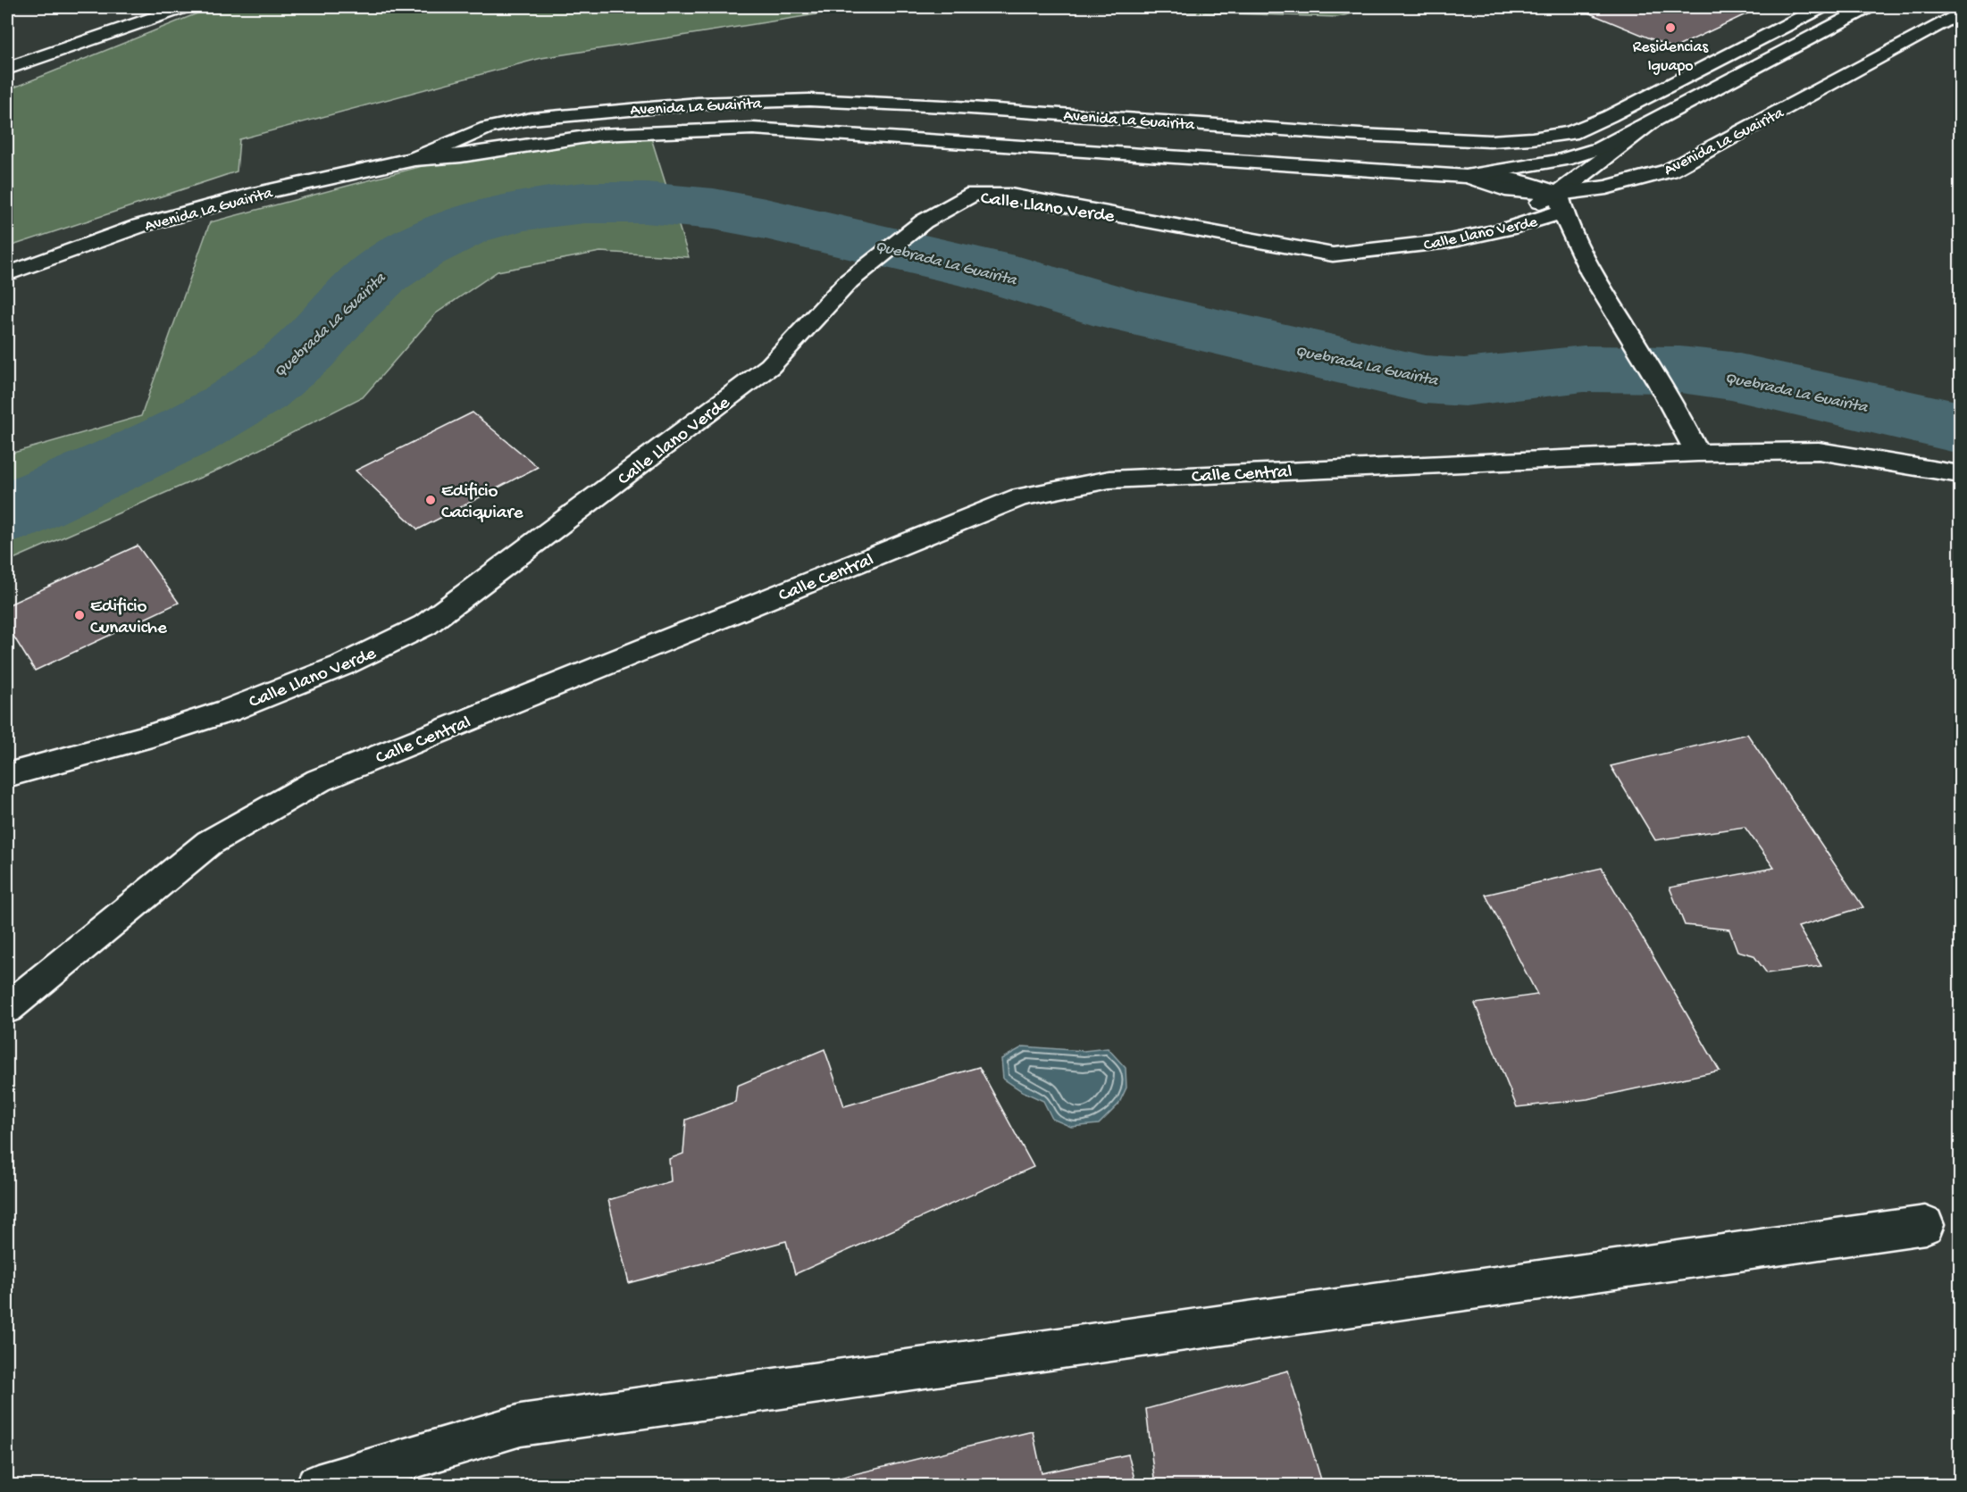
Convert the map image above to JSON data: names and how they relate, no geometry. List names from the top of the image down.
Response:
{
  "streets": {
    "street": ["Avenida La Guairita", "Calle Llano Verde", "Calle Central"]
  },
  "crossings": [
    ["Avenida La Guairita", "Calle Llano Verde"]
  ],
  "water": ["Quebrada La Guairita"],
  "places": ["Residencias Iguapo", "Edificio Caciquiare", "Edificio Cunaviche"]
}
